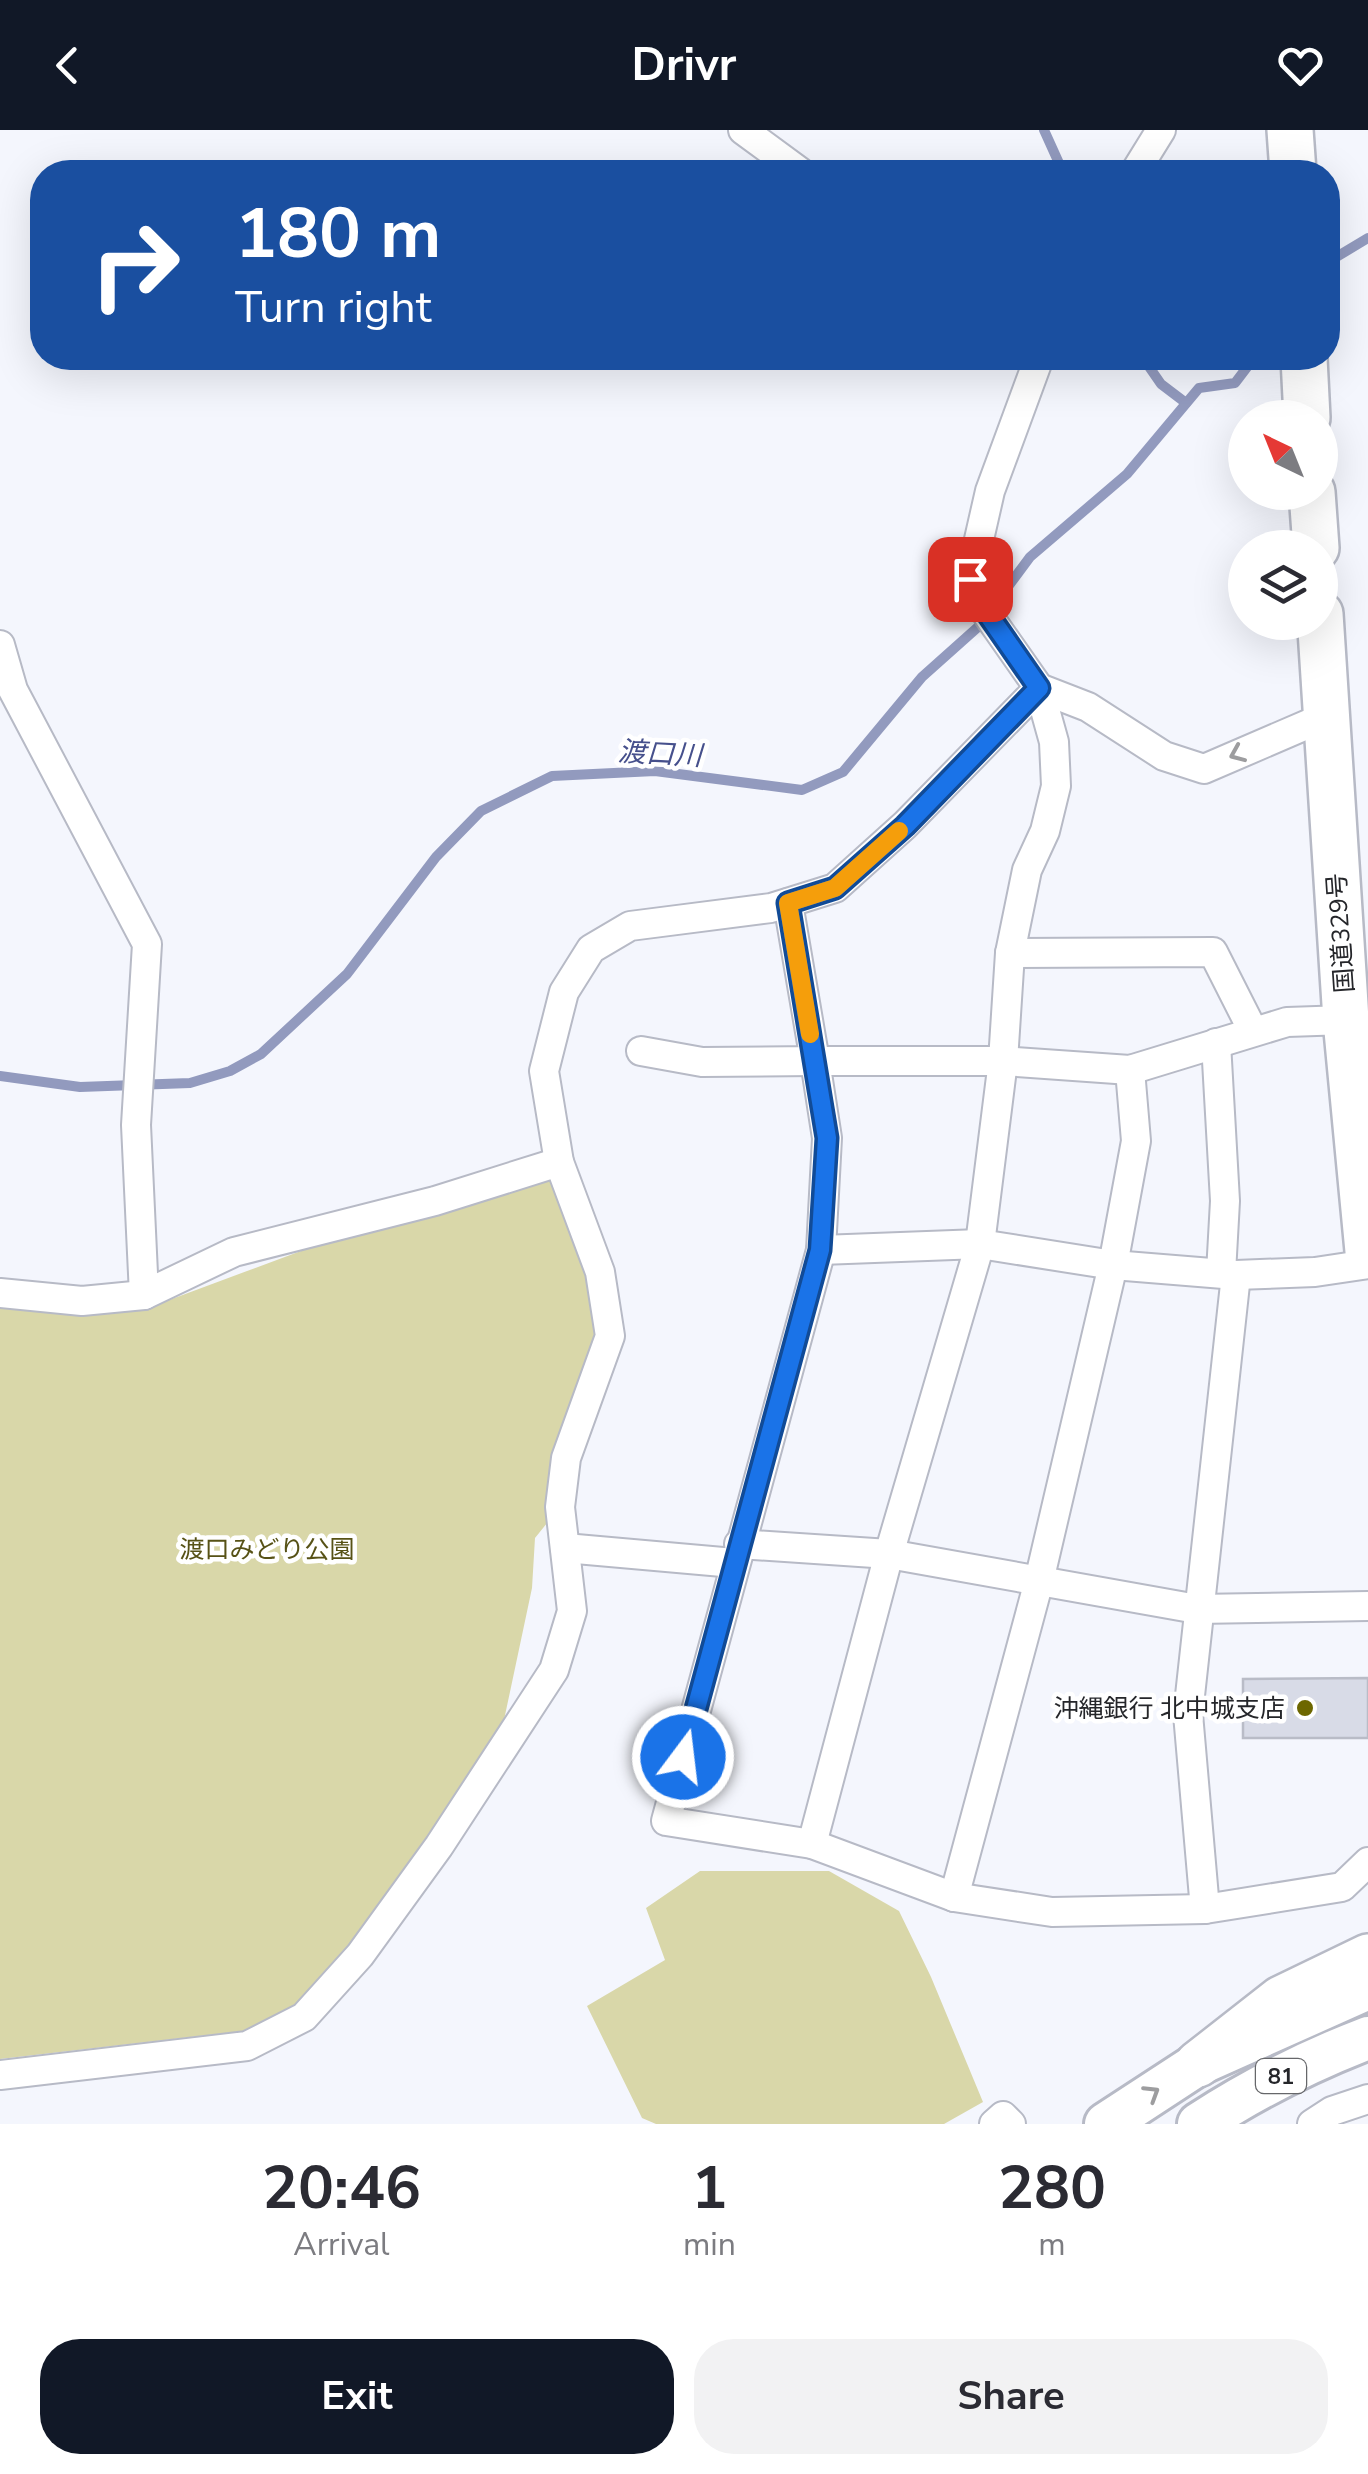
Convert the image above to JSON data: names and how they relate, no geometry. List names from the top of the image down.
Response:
{
  "streets": {
    "highway": ["国道329号"],
    "main road": ["81"]
  },
  "water": ["渡口川"],
  "parks": ["渡口みどり公園"],
  "places": ["沖縄銀行 北中城支店"],
  "north": "top left",
  "page": {
    "header": "Drivr",
    "turn": ["180 m", "Turn right"],
    "eta": [
      "20:46",
      "Arrival",
      "1",
      "min",
      "280",
      "m"
    ],
    "buttons": ["Exit", "Share"]
  }
}
